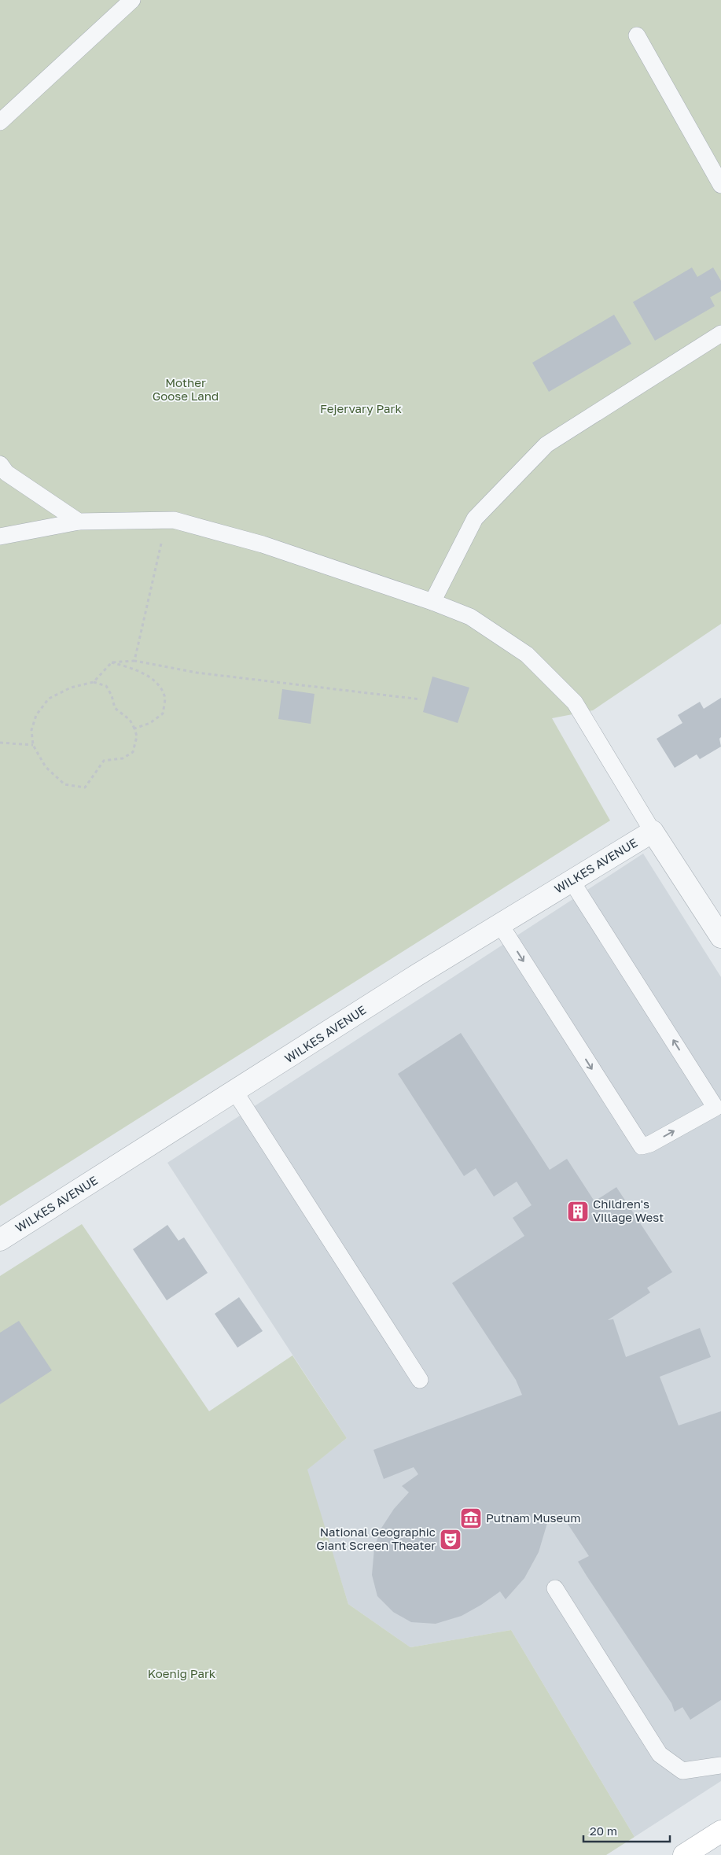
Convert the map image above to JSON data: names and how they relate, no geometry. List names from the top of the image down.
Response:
{
  "streets": {
    "street": ["WILKES AVENUE"]
  },
  "parks": ["Mother Goose Land", "Fejervary Park", "Koenig Park"],
  "places": {
    "building": ["Children's Village West"],
    "museum": ["Putnam Museum"],
    "theatre": ["National Geographic Giant Screen Theater"]
  },
  "scale_bar": "20 m"
}
